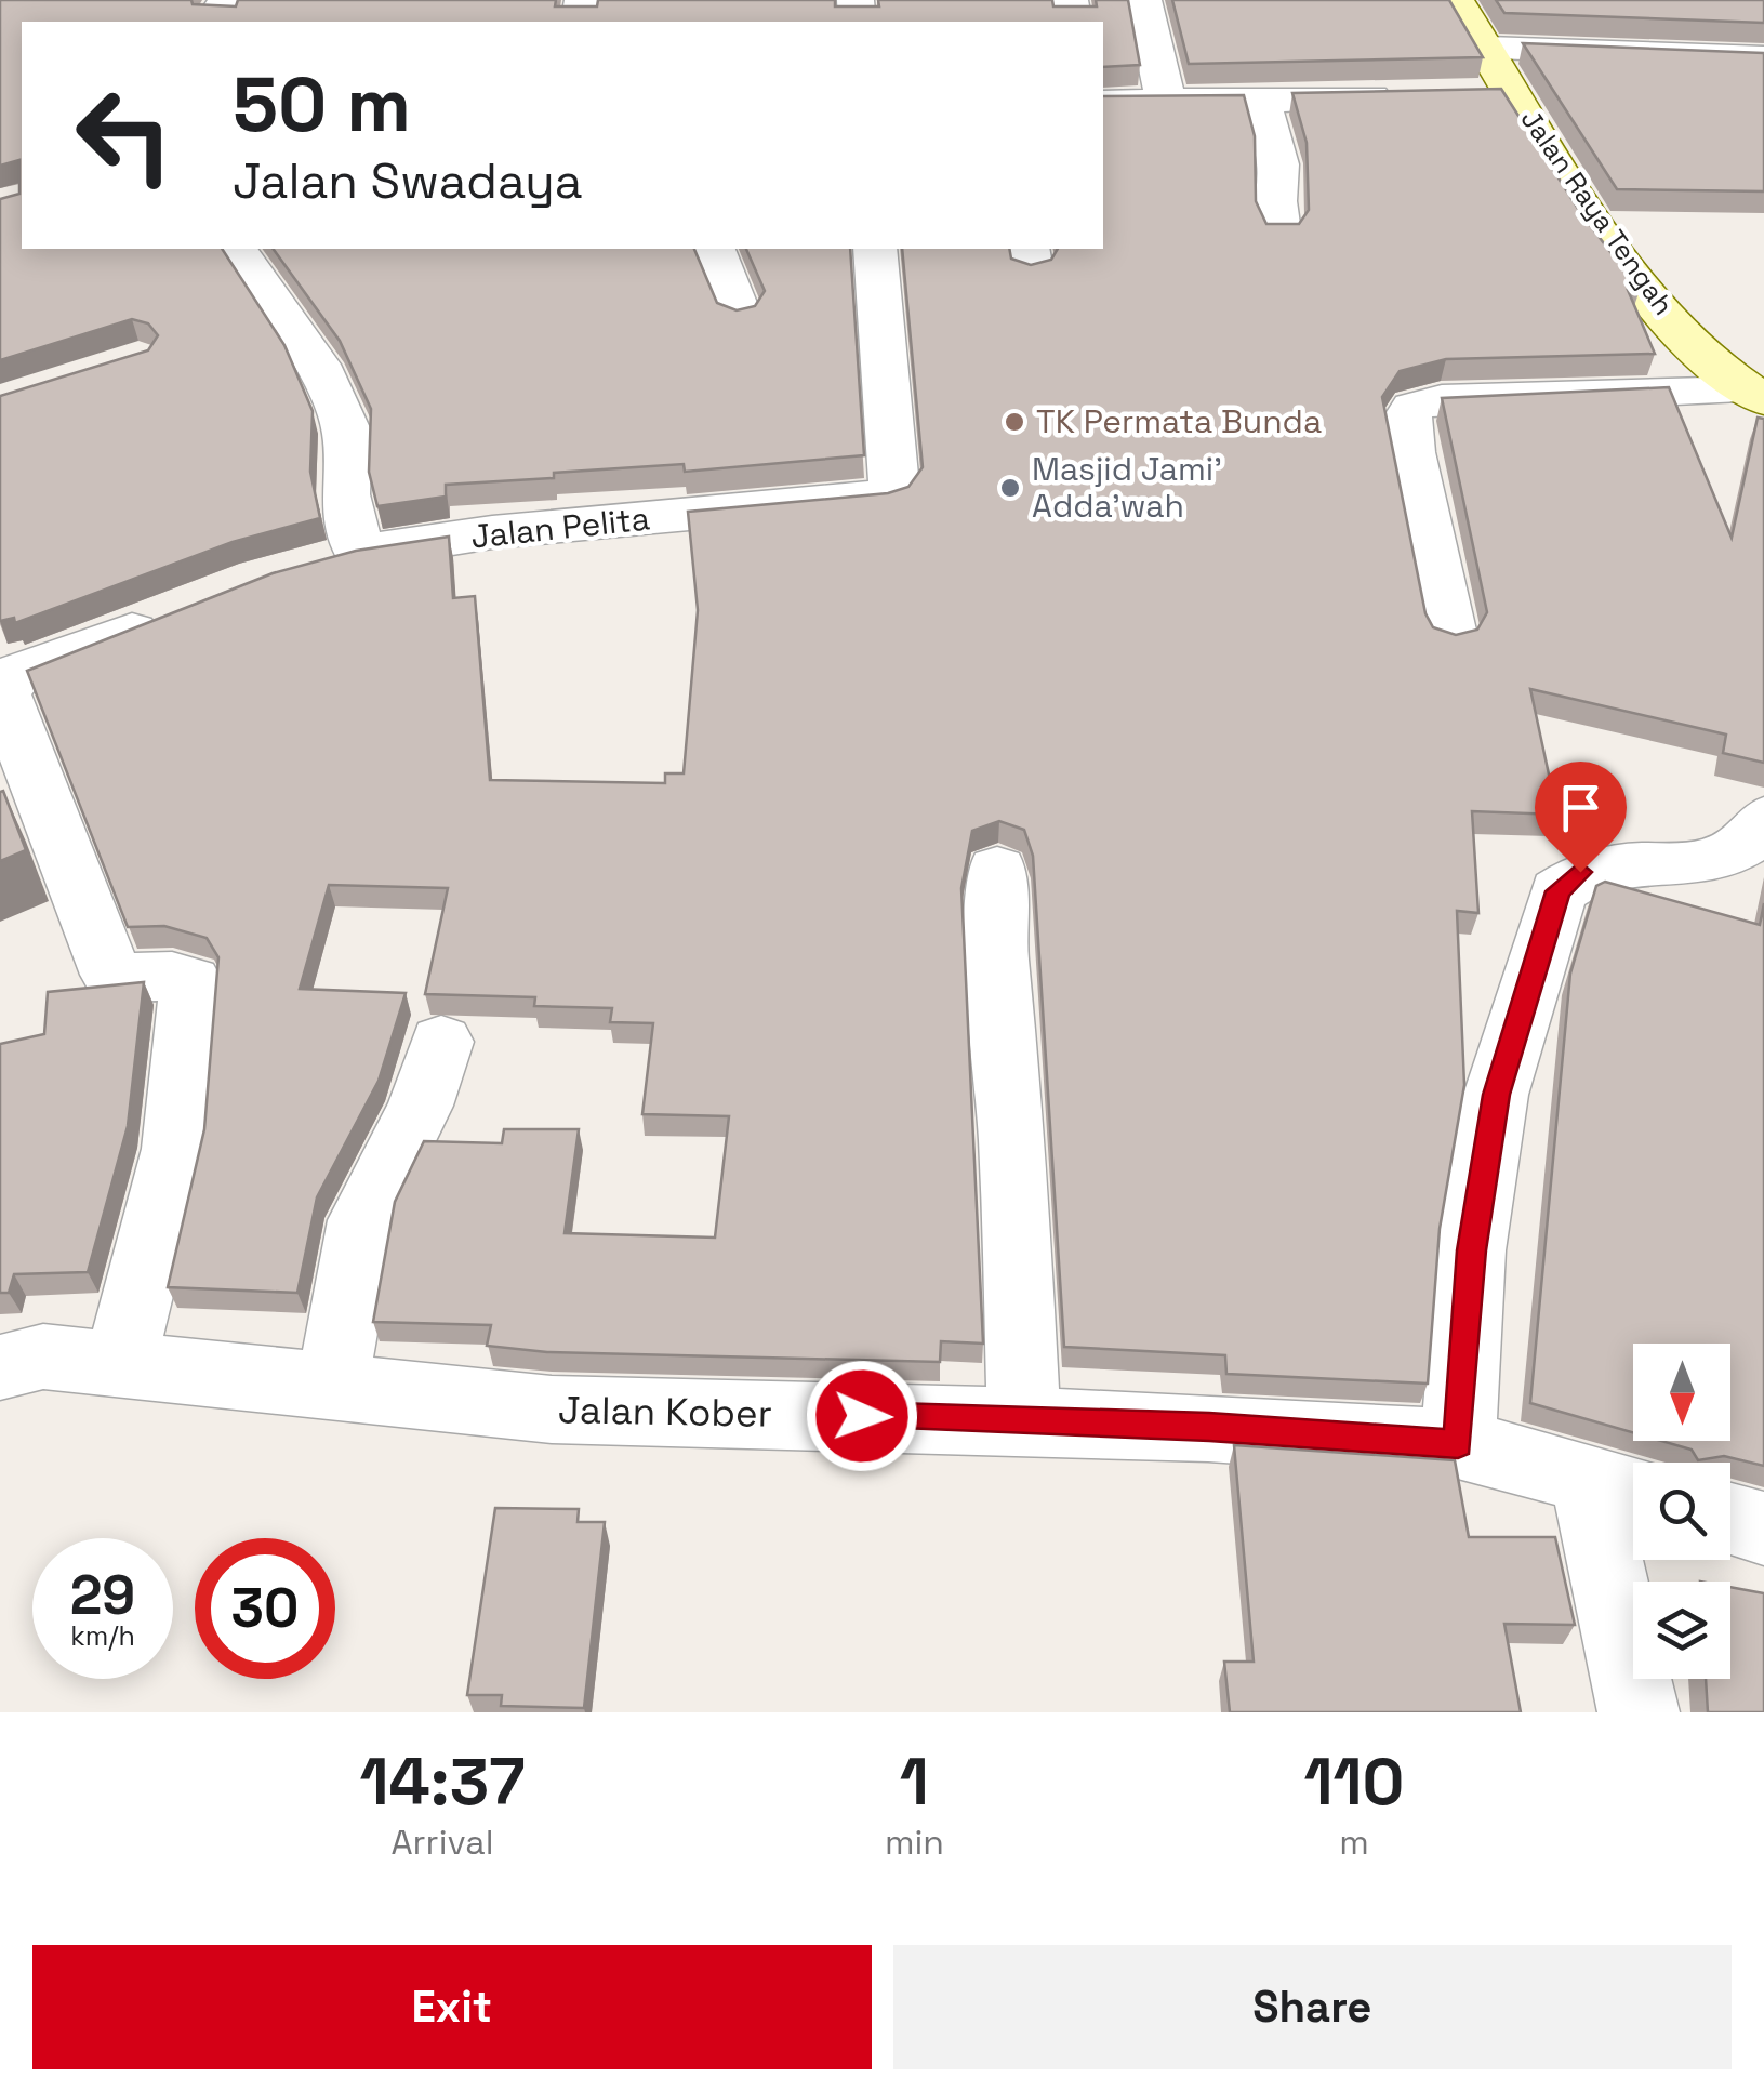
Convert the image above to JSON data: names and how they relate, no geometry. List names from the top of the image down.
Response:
{
  "streets": {
    "street": ["Jalan Raya Tengah", "Jalan Pelita", "Jalan Kober"]
  },
  "places": ["TK Permata Bunda", "Masjid Jami' Adda'wah"],
  "north": "bottom",
  "page": {
    "turn": ["50 m", "Jalan Swadaya"],
    "speed": "29 km/h",
    "limit": "30",
    "eta": [
      "14:37",
      "Arrival",
      "1",
      "min",
      "110",
      "m"
    ],
    "buttons": ["Exit", "Share"]
  }
}
